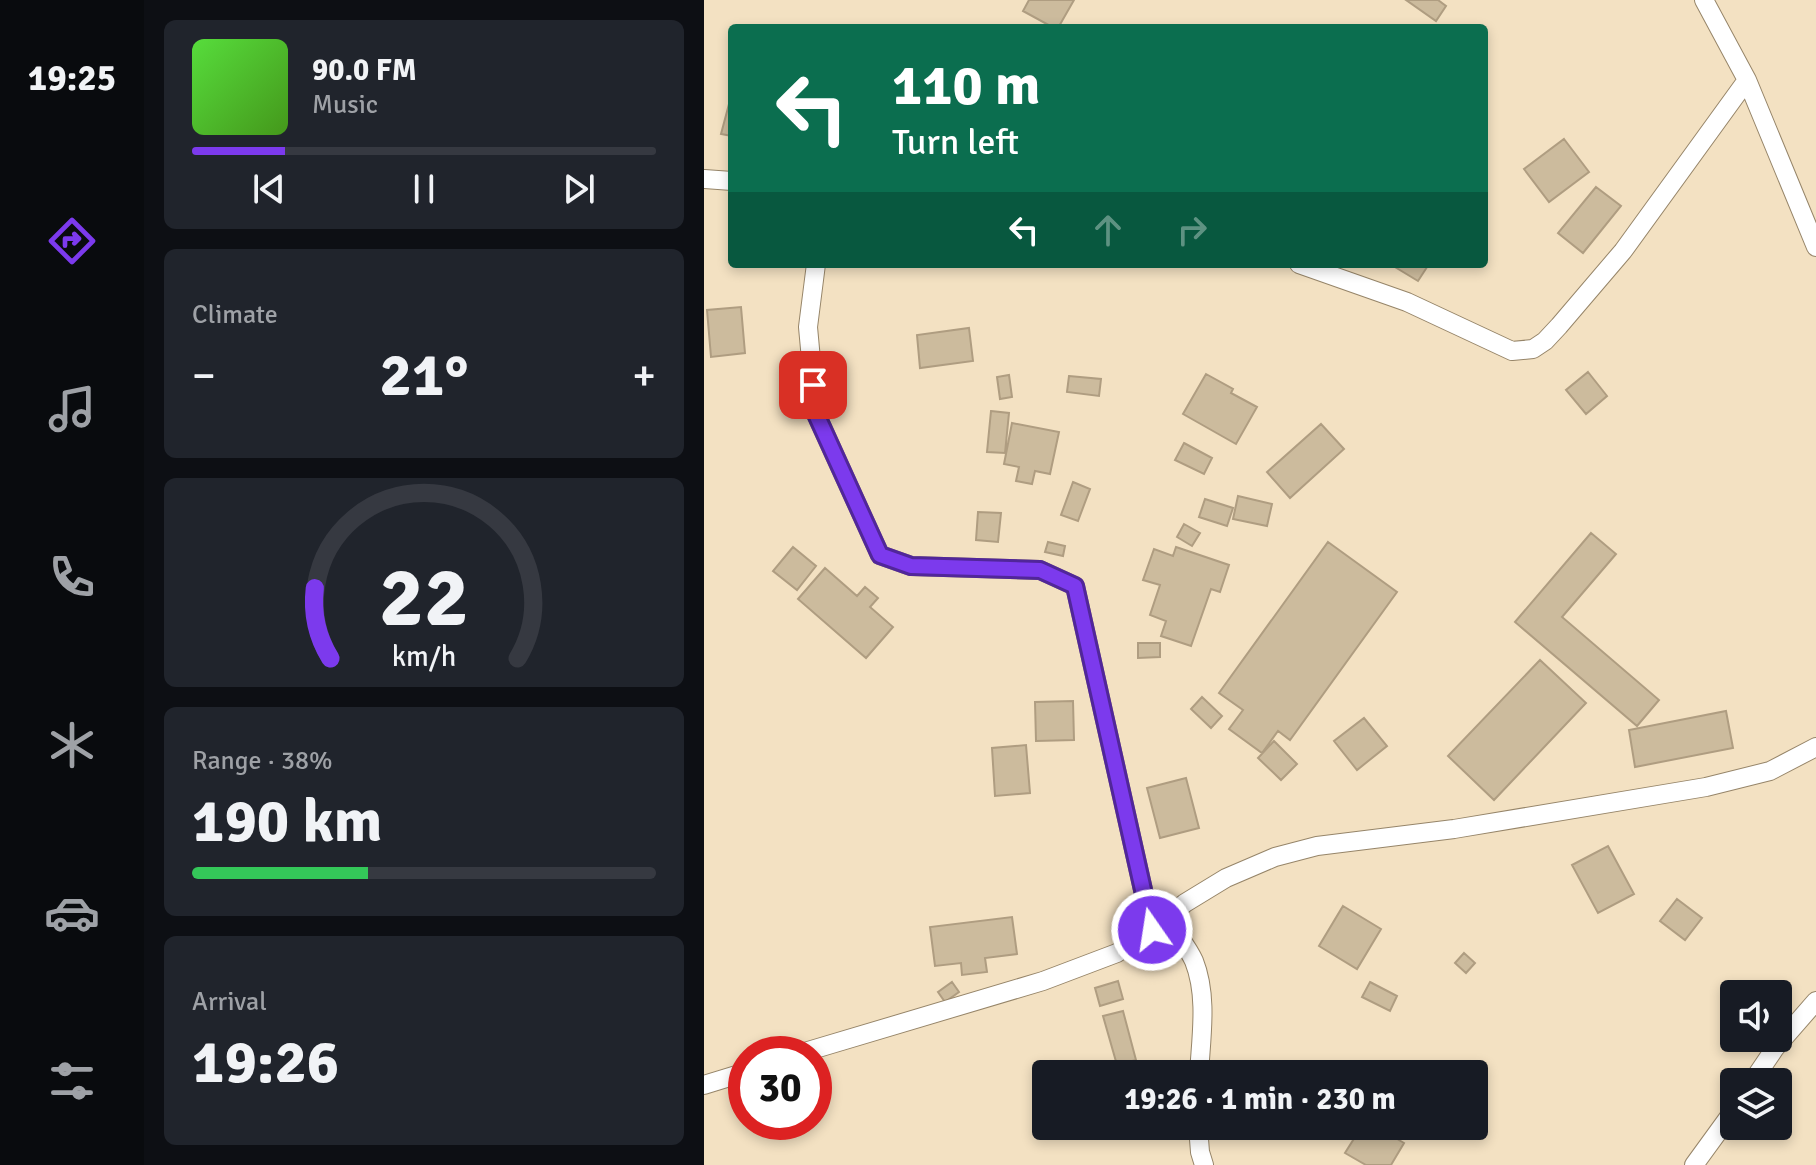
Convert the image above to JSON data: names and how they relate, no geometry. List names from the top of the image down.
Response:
{
  "page": {
    "tabs": "19:25",
    "turn": ["110 m", "Turn left"],
    "song": ["90.0 FM", "Music"],
    "tile": [
      "Climate",
      ["Range · 38%", "190 km"],
      ["Arrival", "19:26"]
    ],
    "heat": ["−", "21°", "+"],
    "limit": "30",
    "trip": "19:26 · 1 min · 230 m",
    "gauge": ["22", "km/h"]
  }
}
